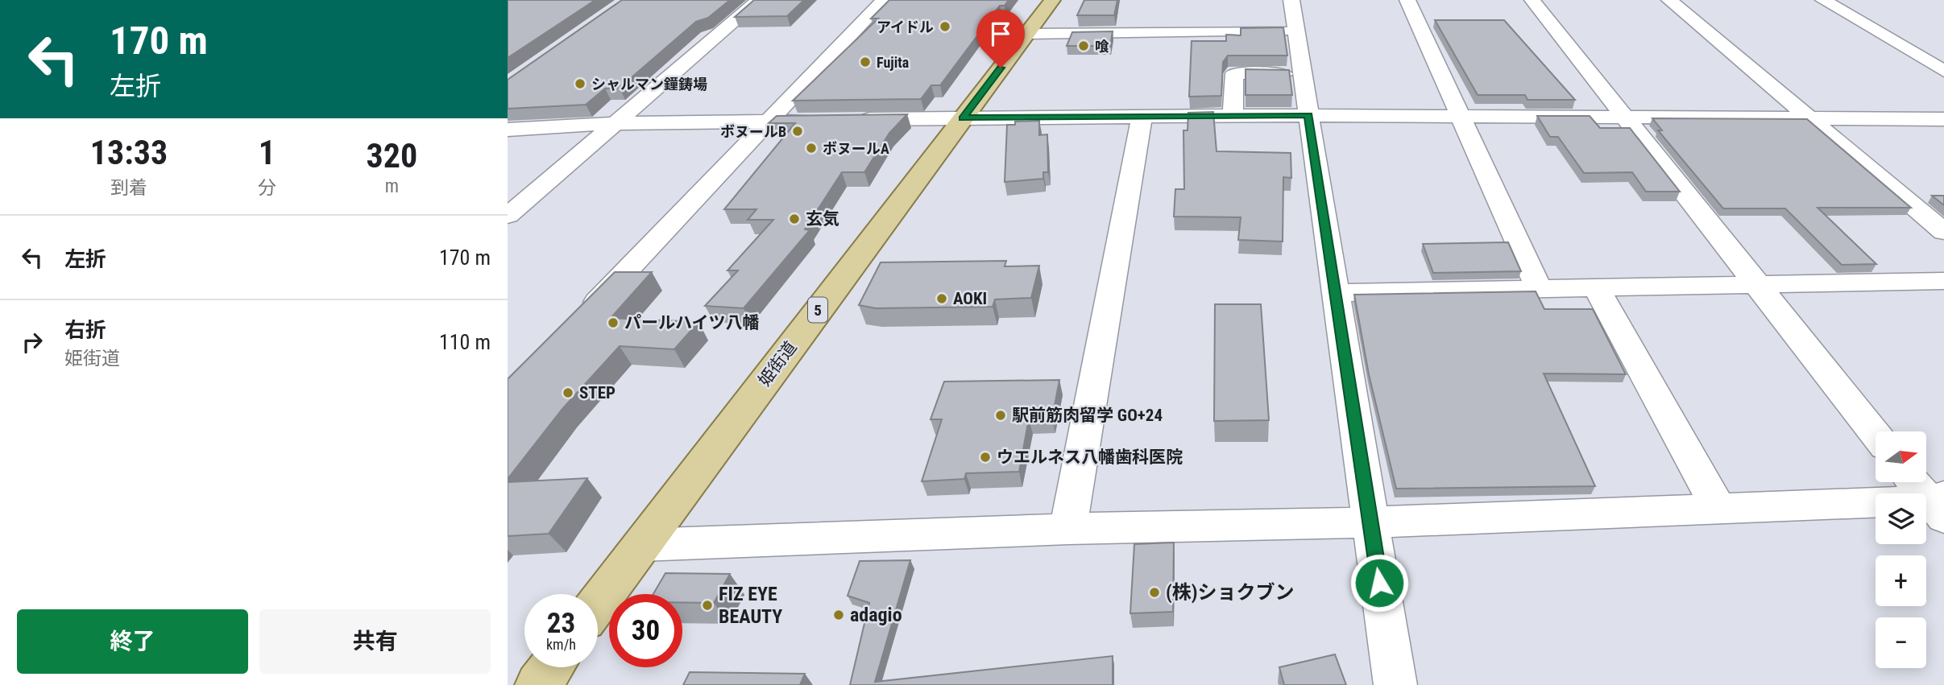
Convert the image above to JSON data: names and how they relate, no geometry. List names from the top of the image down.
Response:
{
  "streets": {
    "main road": ["5", "姫街道"]
  },
  "places": [
    "アイドル",
    "喰",
    "Fujita",
    "シャルマン鐘鋳場",
    "ボヌールB",
    "ボヌールA",
    "玄気",
    "AOKI",
    "パールハイツ八幡",
    "STEP",
    "駅前筋肉留学 GO+24",
    "ウエルネス八幡歯科医院",
    "(株)ショクブン",
    "FIZ EYE BEAUTY",
    "adagio"
  ],
  "north": "right",
  "page": {
    "turn": ["170 m", "左折"],
    "eta": [
      "13:33",
      "到着",
      "1",
      "分",
      "320",
      "m"
    ],
    "list": [
      {
        "name": "左折",
        "value": "170 m"
      },
      {
        "name": "右折",
        "note": "姫街道",
        "value": "110 m"
      }
    ],
    "map_buttons": ["+", "−"],
    "speed": "23 km/h",
    "limit": "30",
    "buttons": ["終了", "共有"]
  }
}
